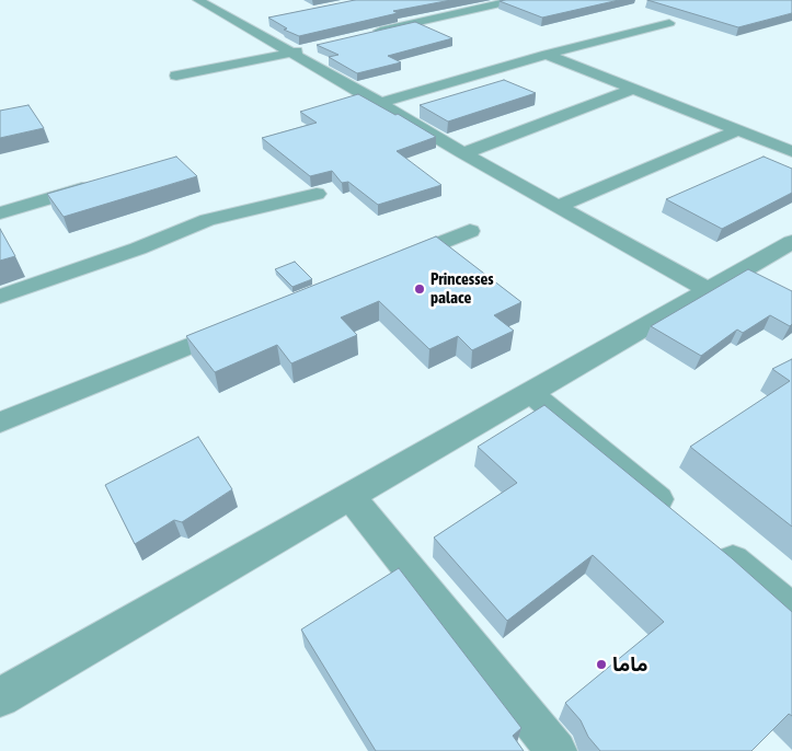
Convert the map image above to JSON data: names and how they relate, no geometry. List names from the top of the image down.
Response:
{
  "places": ["Princesses palace", "ماما"]
}
